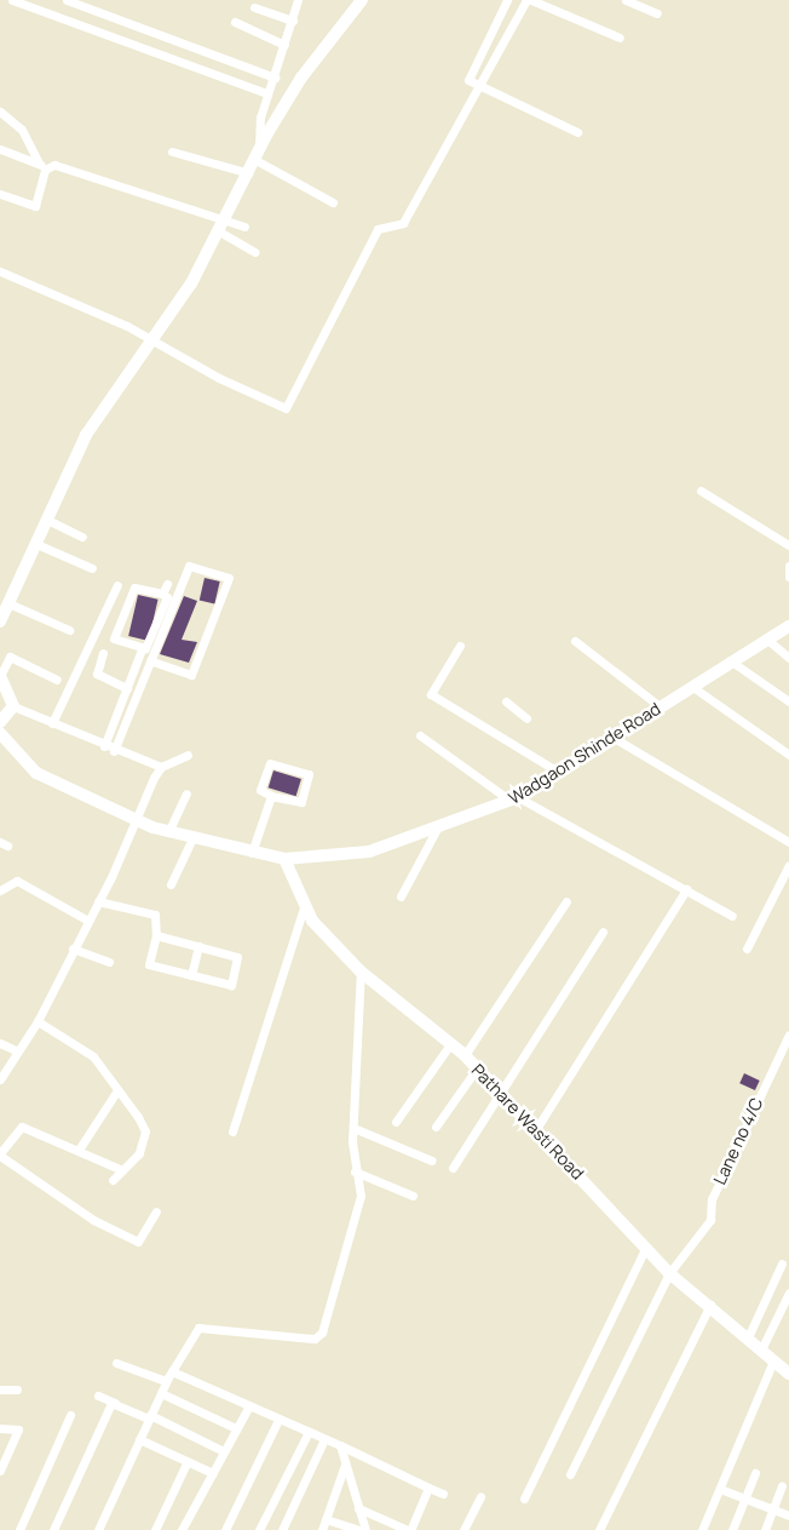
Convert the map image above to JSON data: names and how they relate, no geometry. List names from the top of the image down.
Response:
{
  "streets": {
    "street": ["Wadgaon Shinde Road", "Pathare Wasti Road", "Lane no 4/C"]
  },
  "crossings": [
    ["Wadgaon Shinde Road", "Pathare Wasti Road"],
    ["Pathare Wasti Road", "Lane no 4/C"]
  ]
}
